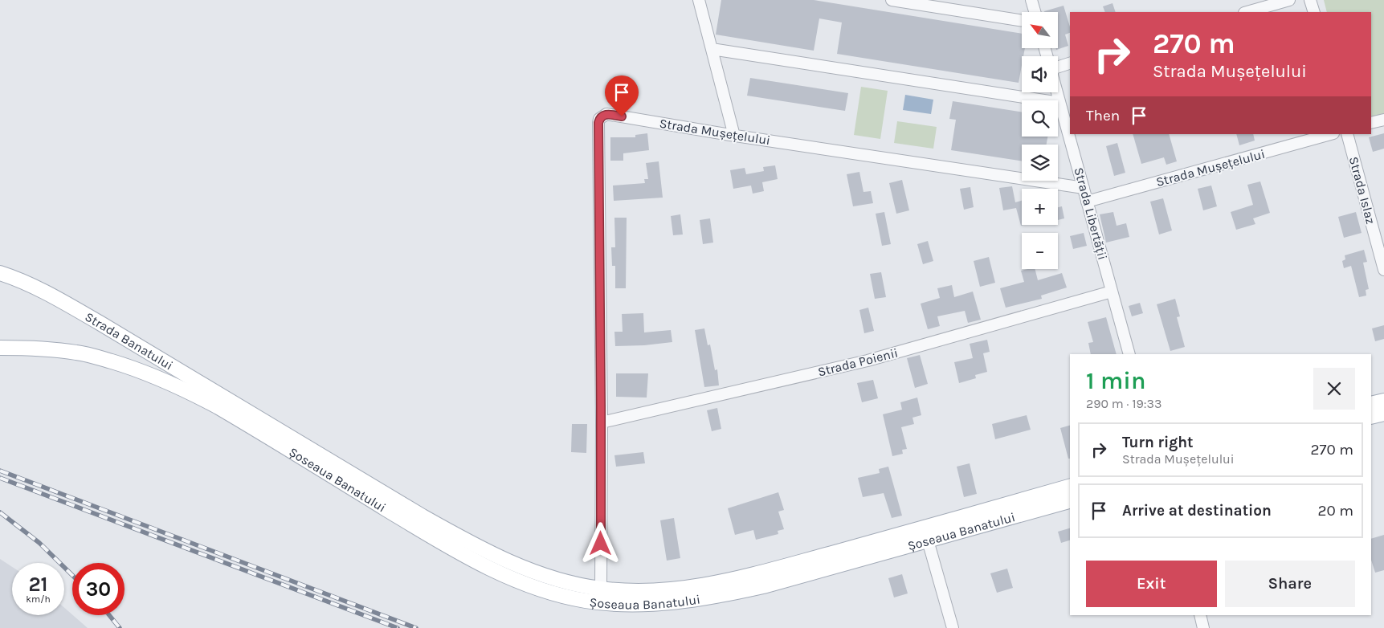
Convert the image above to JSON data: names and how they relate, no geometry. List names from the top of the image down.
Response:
{
  "streets": {
    "main road": ["Strada Banatului", "Șoseaua Banatului"],
    "street": [
      "Strada Mușețelului",
      "Strada Islaz",
      "Strada Libertății",
      "Strada Poienii"
    ]
  },
  "crossings": [
    ["Strada Mușețelului", "Strada Libertății"],
    ["Strada Mușețelului", "Strada Poienii"],
    ["Strada Mușețelului", "Șoseaua Banatului"],
    ["Strada Libertății", "Strada Poienii"],
    ["Strada Banatului", "Șoseaua Banatului"]
  ],
  "north": "top left",
  "page": {
    "map_buttons": ["+", "−"],
    "turn": ["270 m", "Strada Mușețelului"],
    "then": "Then",
    "heading": ["1 min", "290 m · 19:33"],
    "list": [
      {
        "name": "Turn right",
        "note": "Strada Mușețelului",
        "value": "270 m"
      },
      {
        "name": "Arrive at destination",
        "value": "20 m"
      }
    ],
    "buttons": ["Exit", "Share"],
    "speed": "21 km/h",
    "limit": "30"
  }
}
